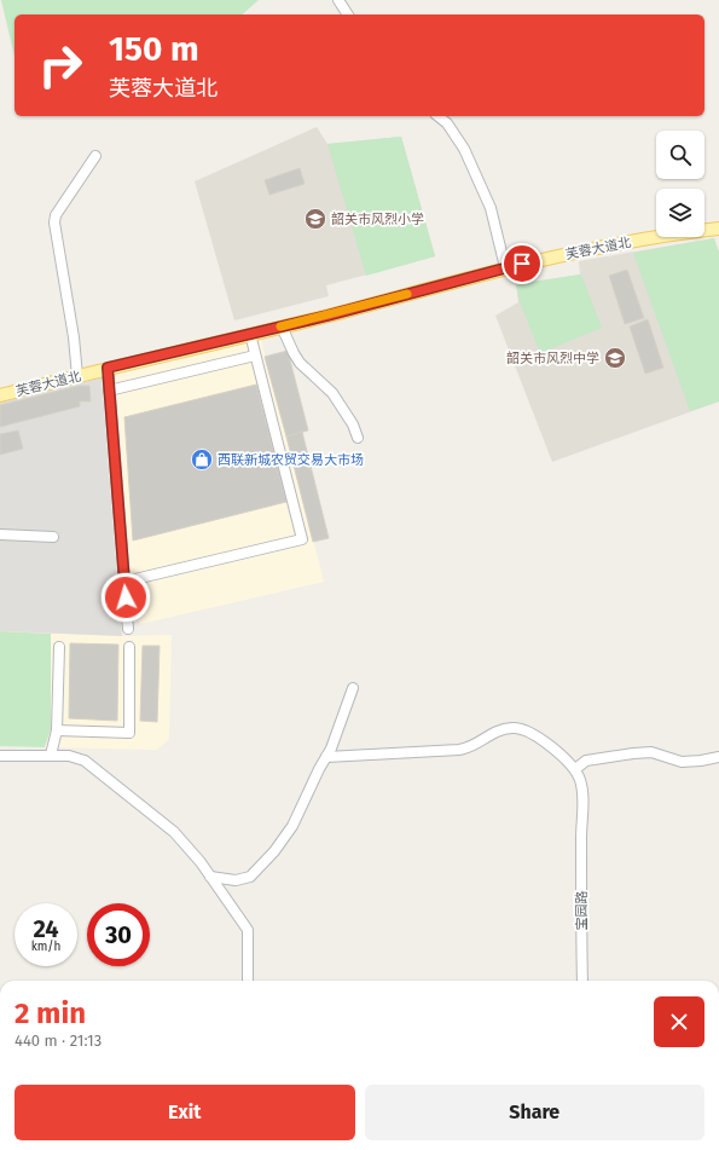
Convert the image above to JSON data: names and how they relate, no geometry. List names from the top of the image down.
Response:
{
  "streets": {
    "main road": ["芙蓉大道北"],
    "street": ["宝园路"]
  },
  "places": {
    "school or university": ["韶关市风烈小学", "韶关市风烈中学"],
    "shop": ["西联新城农贸交易大市场"]
  },
  "page": {
    "turn": ["150 m", "芙蓉大道北"],
    "speed": "24 km/h",
    "limit": "30",
    "heading": ["2 min", "440 m · 21:13"],
    "buttons": ["Exit", "Share"]
  }
}
